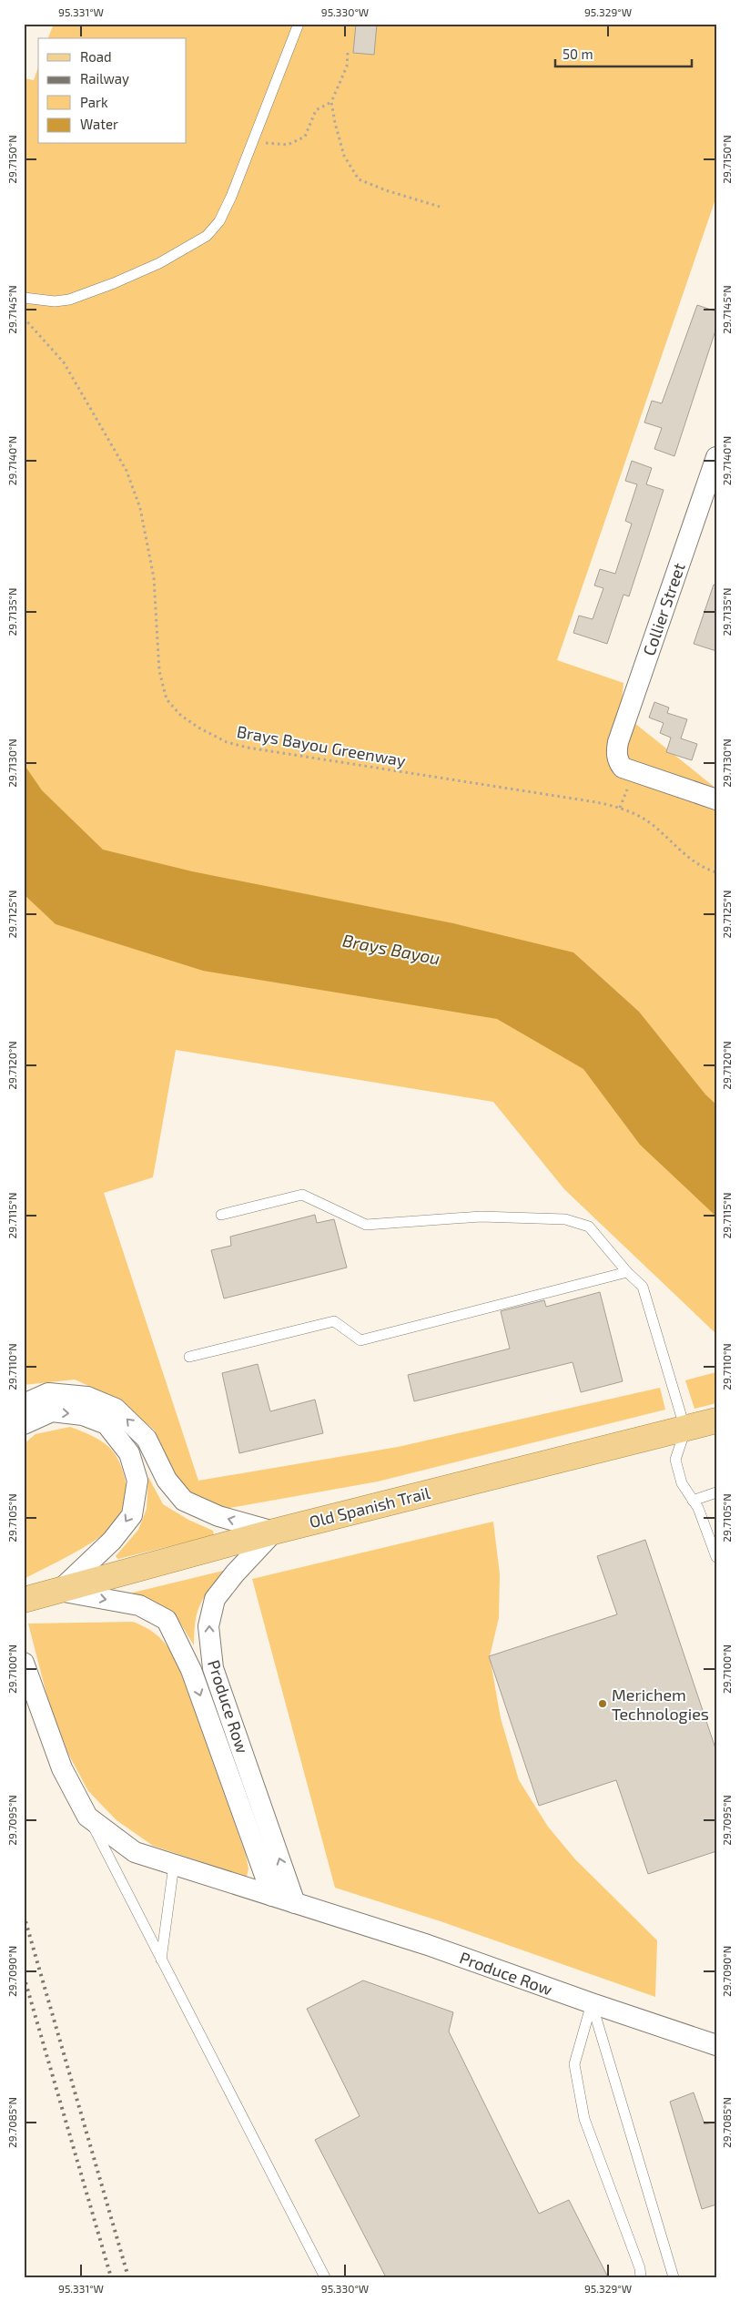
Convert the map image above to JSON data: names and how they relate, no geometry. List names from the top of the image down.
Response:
{
  "streets": {
    "main road": ["Old Spanish Trail"],
    "street": ["Collier Street", "Produce Row"],
    "path": ["Brays Bayou Greenway"]
  },
  "crossings": [
    ["Old Spanish Trail", "Produce Row"]
  ],
  "water": ["Brays Bayou"],
  "places": ["Merichem Technologies"],
  "legend": [
    "Road",
    "Railway",
    "Park",
    "Water"
  ],
  "scale_bar": "50 m",
  "coordinates": [
    "95.331°W",
    "95.330°W",
    "95.329°W",
    "29.7150°N",
    "29.7145°N",
    "29.7140°N",
    "29.7135°N",
    "29.7130°N",
    "29.7125°N",
    "29.7120°N",
    "29.7115°N",
    "29.7110°N",
    "29.7105°N",
    "29.7100°N",
    "29.7095°N",
    "29.7090°N",
    "29.7085°N"
  ]
}
